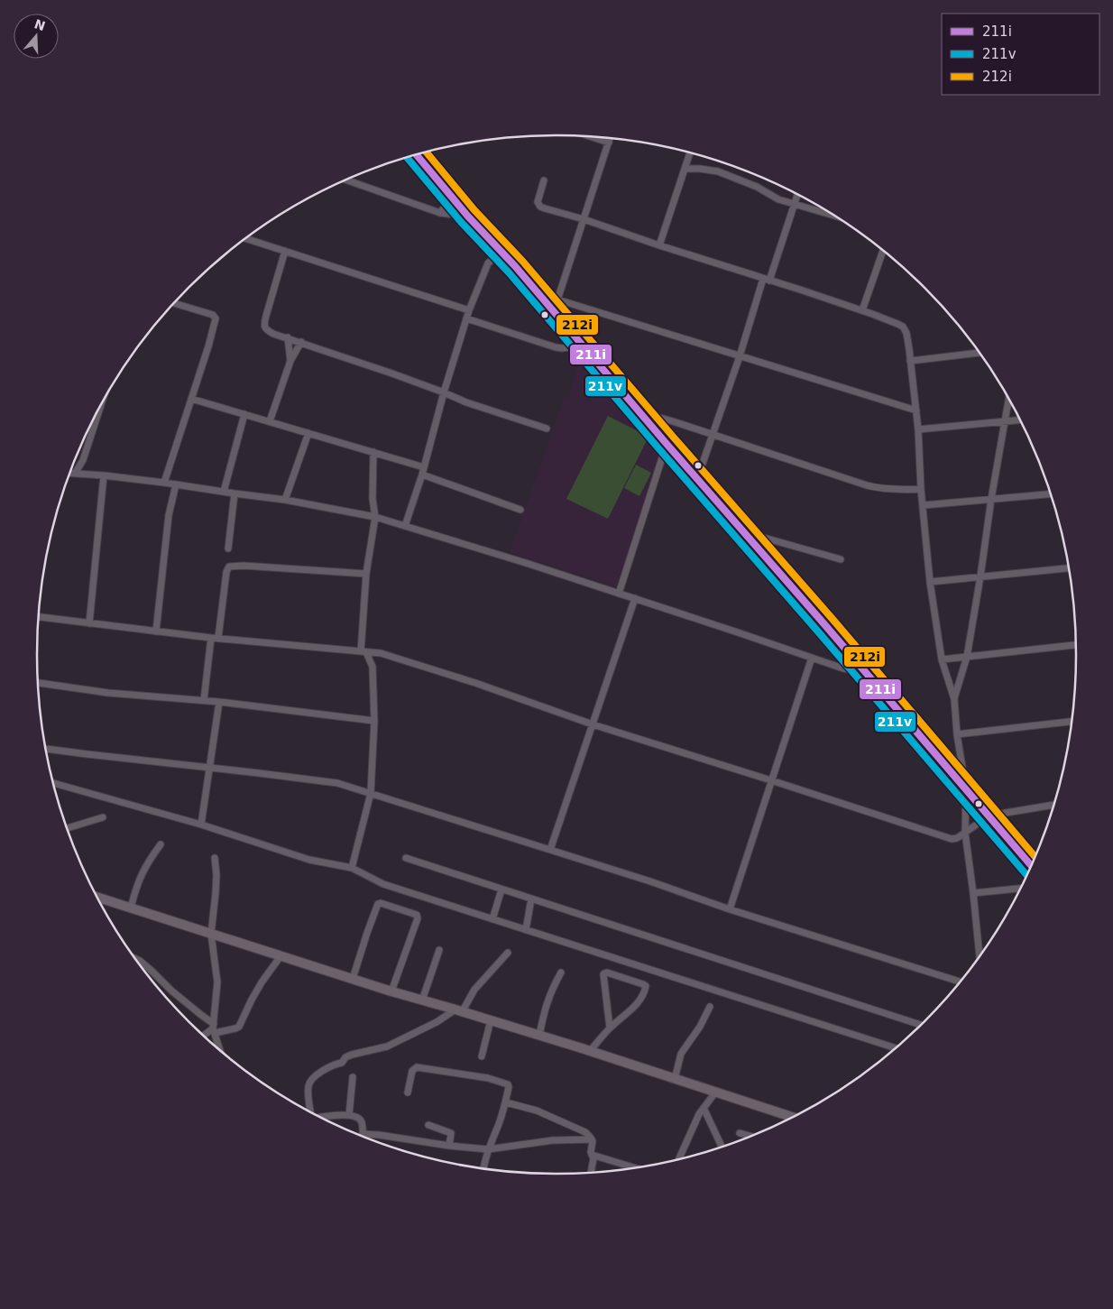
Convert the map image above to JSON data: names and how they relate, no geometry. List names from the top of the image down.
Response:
{
  "lines": ["transit line 212i", "transit line 211i", "transit line 211v"],
  "legend": ["211i", "211v", "212i"],
  "north": "top"
}
